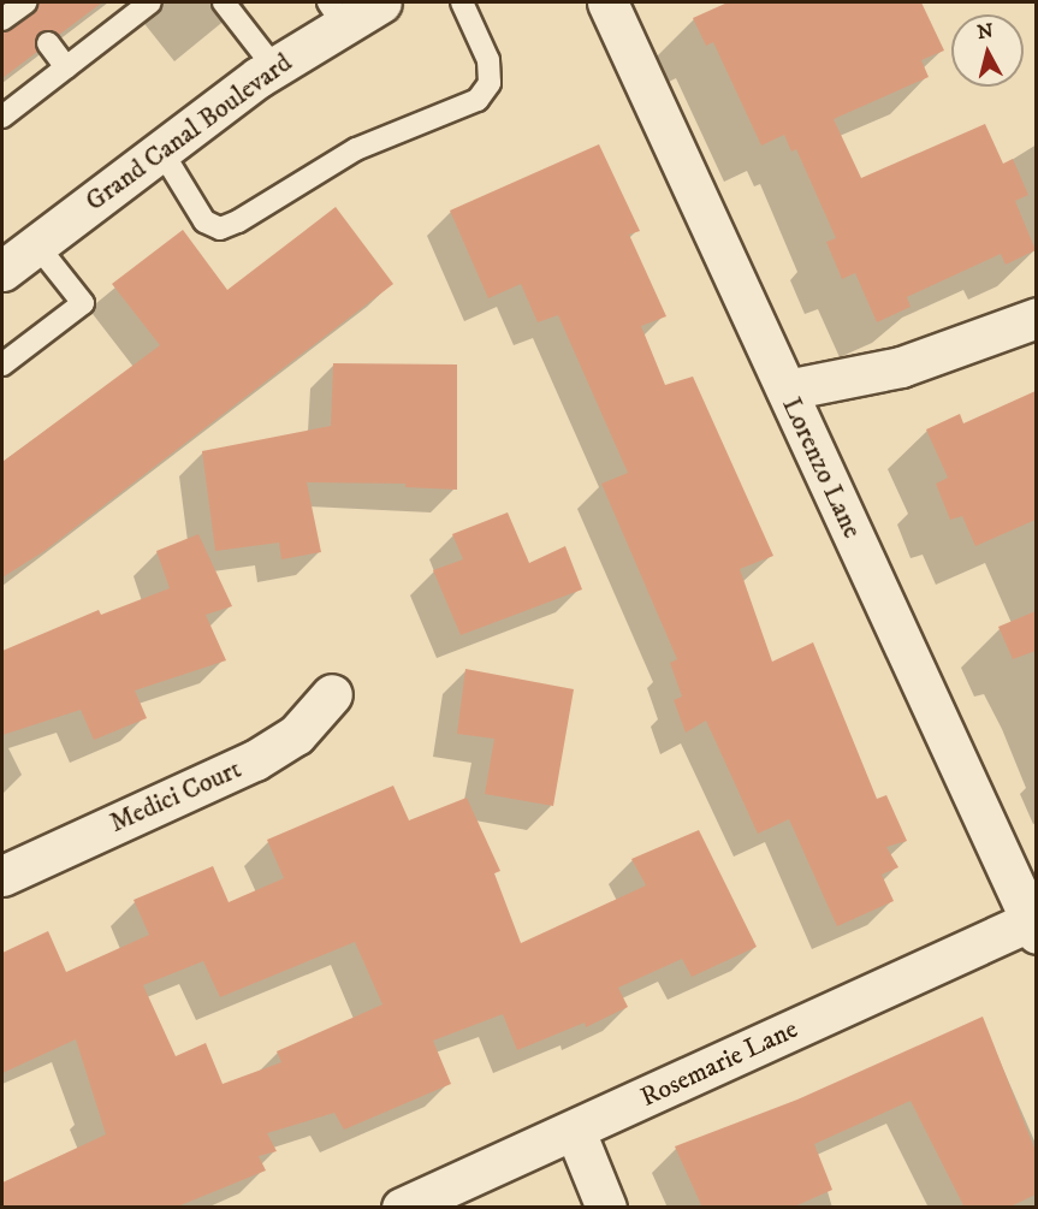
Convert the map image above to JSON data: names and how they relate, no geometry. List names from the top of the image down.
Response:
{
  "streets": {
    "street": [
      "Grand Canal Boulevard",
      "Lorenzo Lane",
      "Medici Court",
      "Rosemarie Lane"
    ]
  },
  "crossings": [
    ["Lorenzo Lane", "Rosemarie Lane"]
  ],
  "north": "top"
}
